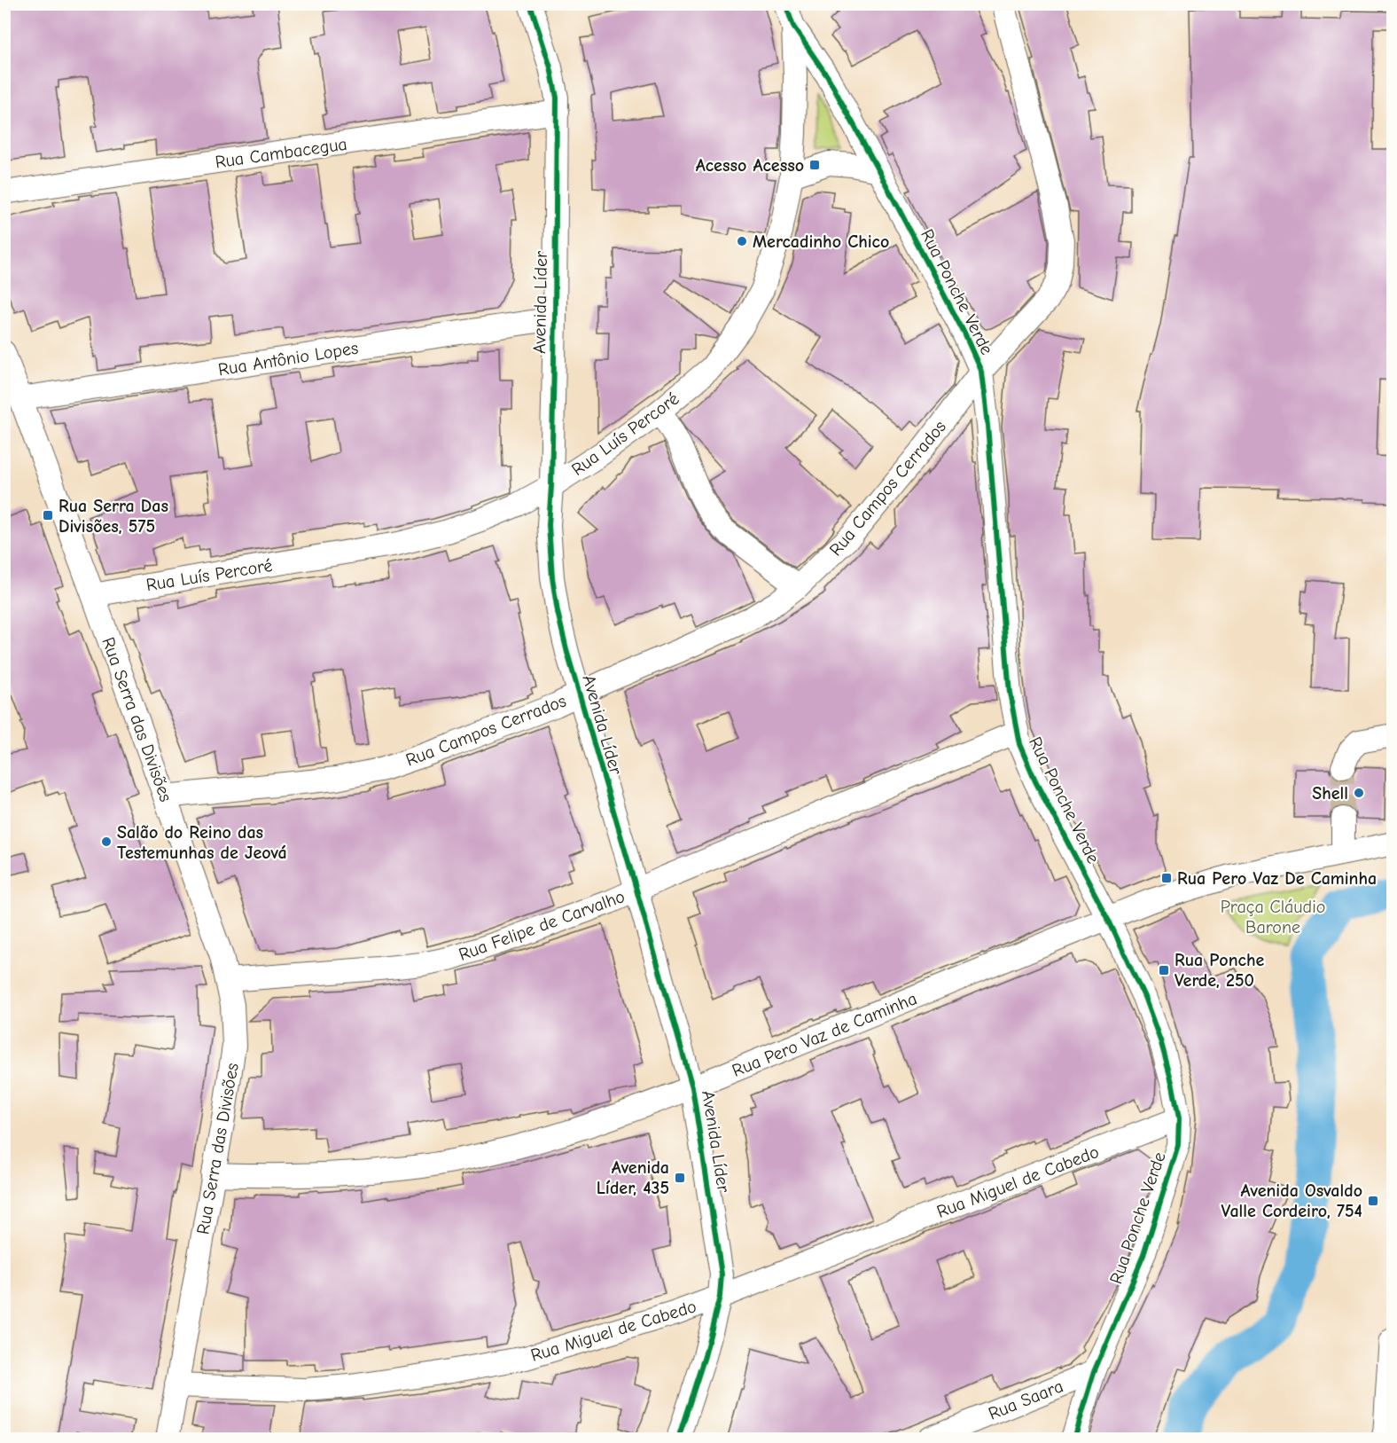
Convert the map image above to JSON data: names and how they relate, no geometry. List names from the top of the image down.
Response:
{
  "streets": {
    "street": [
      "Rua Cambacegua",
      "Rua Ponche Verde",
      "Avenida Líder",
      "Rua Antônio Lopes",
      "Rua Luís Percoré",
      "Rua Campos Cerrados",
      "Rua Serra das Divisões",
      "Rua Felipe de Carvalho",
      "Rua Pero Vaz de Caminha",
      "Rua Miguel de Cabedo",
      "Rua Saara"
    ]
  },
  "crossings": [
    ["Rua Cambacegua", "Avenida Líder"],
    ["Rua Ponche Verde", "Rua Luís Percoré"],
    ["Rua Ponche Verde", "Rua Campos Cerrados"],
    ["Rua Ponche Verde", "Rua Felipe de Carvalho"],
    ["Rua Ponche Verde", "Rua Pero Vaz de Caminha"],
    ["Rua Ponche Verde", "Rua Miguel de Cabedo"],
    ["Rua Ponche Verde", "Rua Saara"],
    ["Avenida Líder", "Rua Antônio Lopes"],
    ["Avenida Líder", "Rua Luís Percoré"],
    ["Avenida Líder", "Rua Campos Cerrados"],
    ["Avenida Líder", "Rua Felipe de Carvalho"],
    ["Avenida Líder", "Rua Pero Vaz de Caminha"],
    ["Avenida Líder", "Rua Miguel de Cabedo"],
    ["Rua Antônio Lopes", "Rua Serra das Divisões"],
    ["Rua Luís Percoré", "Rua Serra das Divisões"],
    ["Rua Campos Cerrados", "Rua Serra das Divisões"],
    ["Rua Serra das Divisões", "Rua Felipe de Carvalho"],
    ["Rua Serra das Divisões", "Rua Pero Vaz de Caminha"],
    ["Rua Serra das Divisões", "Rua Miguel de Cabedo"]
  ],
  "parks": ["Praça Cláudio Barone"],
  "places": {
    "transit": [
      "Acesso Acesso",
      "Rua Serra Das Divisões, 575",
      "Rua Pero Vaz De Caminha",
      "Rua Ponche Verde, 250",
      "Avenida Líder, 435",
      "Avenida Osvaldo Valle Cordeiro, 754"
    ],
    "other": ["Mercadinho Chico", "Shell", "Salão do Reino das Testemunhas de Jeová"]
  }
}
